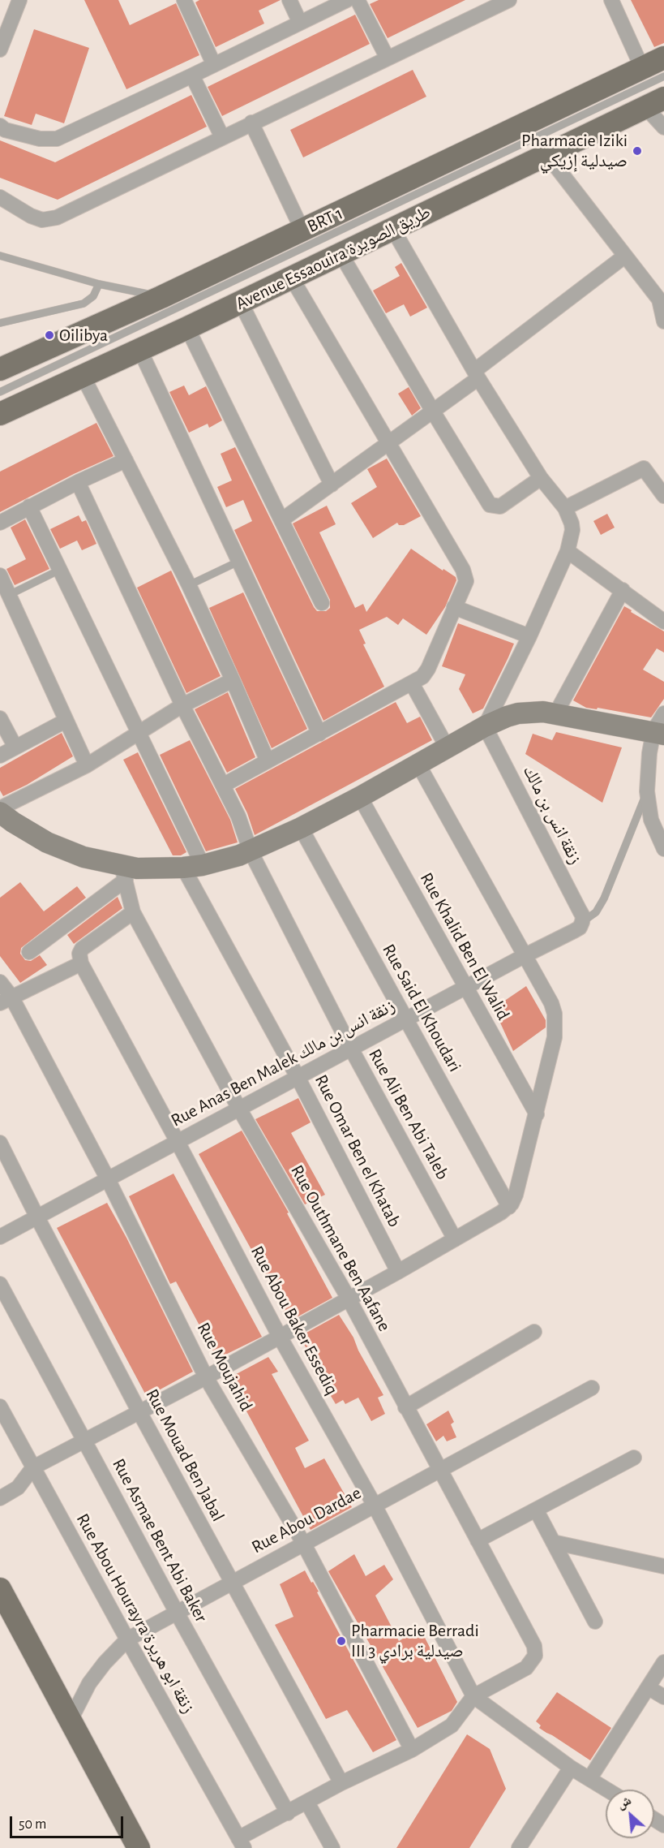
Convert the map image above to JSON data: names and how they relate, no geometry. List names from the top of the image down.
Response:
{
  "streets": {
    "main road": ["Avenue Essaouira طريق الصويرة"],
    "street": [
      "زنقة انس بن مالك",
      "Rue Khalid Ben El Walid",
      "Rue Said El Khoudari",
      "Rue Anas Ben Malek زنقة انس بن مالك",
      "Rue Ali Ben Abi Taleb",
      "Rue Omar Ben el Khatab",
      "Rue Outhmane Ben Aafane",
      "Rue Abou Baker Essediq",
      "Rue Moujahid",
      "Rue Mouad Ben Jabal",
      "Rue Abou Dardae",
      "Rue Asmae Bent Abi Baker",
      "Rue Abou Hourayra زنقة ابو هريرة"
    ],
    "lane": ["BRT 1"]
  },
  "crossings": [
    ["زنقة انس بن مالك", "Rue Anas Ben Malek زنقة انس بن مالك"],
    ["Rue Khalid Ben El Walid", "Rue Anas Ben Malek زنقة انس بن مالك"],
    ["Rue Said El Khoudari", "Rue Anas Ben Malek زنقة انس بن مالك"],
    ["Rue Anas Ben Malek زنقة انس بن مالك", "Rue Ali Ben Abi Taleb"],
    ["Rue Anas Ben Malek زنقة انس بن مالك", "Rue Omar Ben el Khatab"],
    ["Rue Anas Ben Malek زنقة انس بن مالك", "Rue Outhmane Ben Aafane"],
    ["Rue Anas Ben Malek زنقة انس بن مالك", "Rue Abou Baker Essediq"],
    ["Rue Anas Ben Malek زنقة انس بن مالك", "Rue Moujahid"],
    ["Rue Anas Ben Malek زنقة انس بن مالك", "Rue Mouad Ben Jabal"],
    ["Rue Outhmane Ben Aafane", "Rue Abou Baker Essediq"],
    ["Rue Outhmane Ben Aafane", "Rue Abou Dardae"],
    ["Rue Abou Baker Essediq", "Rue Abou Dardae"],
    ["Rue Moujahid", "Rue Abou Dardae"],
    ["Rue Mouad Ben Jabal", "Rue Abou Dardae"],
    ["Rue Abou Dardae", "Rue Asmae Bent Abi Baker"],
    ["Rue Abou Dardae", "Rue Abou Hourayra زنقة ابو هريرة"]
  ],
  "places": ["Pharmacie Iziki صيدلية إزيكي", "Oilibya", "Pharmacie Berradi III صيدلية برادي 3"],
  "scale_bar": "50 m",
  "north": "top left"
}
